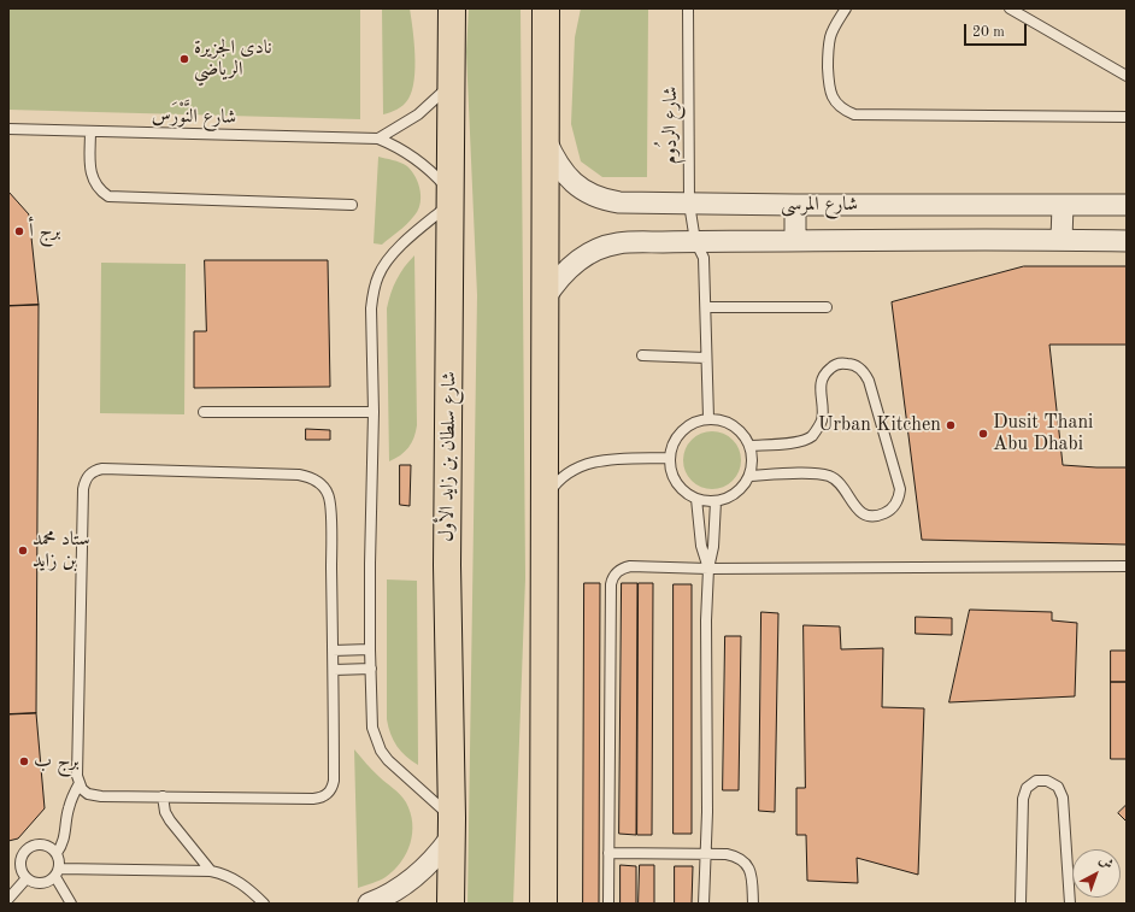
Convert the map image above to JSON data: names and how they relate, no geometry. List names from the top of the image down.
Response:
{
  "streets": {
    "main road": ["شارع سلطان بن زايد الأول"],
    "street": ["شارع المرسى"],
    "lane": ["شارع النَّوْرَس", "شارع الردُوم"]
  },
  "crossings": [
    ["شارع النَّوْرَس", "شارع سلطان بن زايد الأول"],
    ["شارع الردُوم", "شارع المرسى"]
  ],
  "places": [
    "نادى الجزيرة الرياضي",
    "برج أ",
    "Urban Kitchen",
    "Dusit Thani Abu Dhabi",
    "ستاد محمد بن زايد",
    "برج ب"
  ],
  "scale_bar": "20 m",
  "north": "top right"
}
